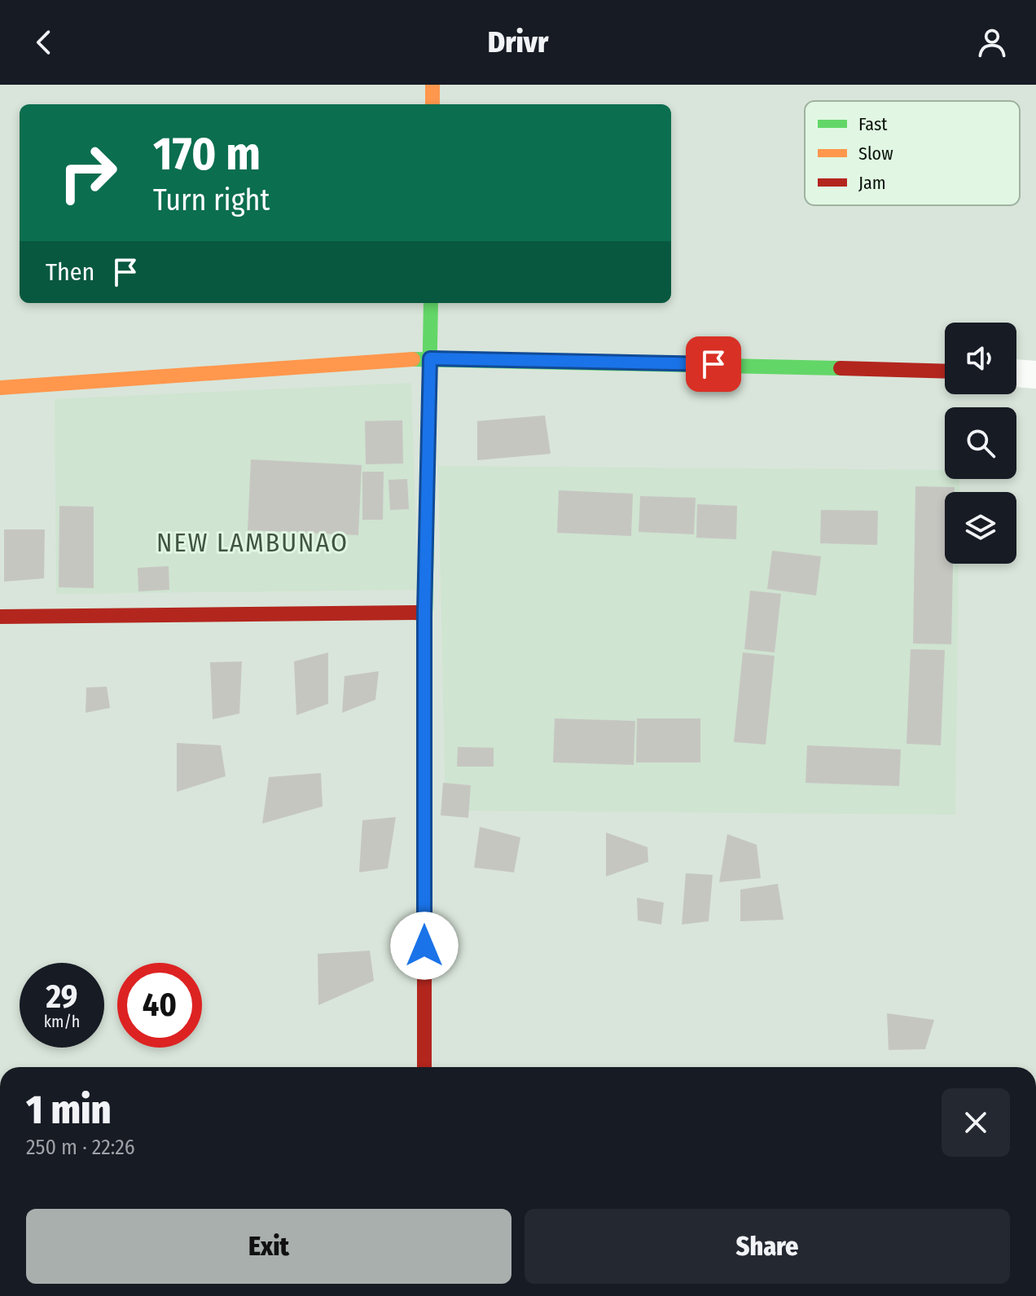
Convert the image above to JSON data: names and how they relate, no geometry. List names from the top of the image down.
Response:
{
  "districts": ["NEW LAMBUNAO"],
  "legend": ["Fast", "Slow", "Jam"],
  "page": {
    "header": "Drivr",
    "turn": ["170 m", "Turn right"],
    "then": "Then",
    "speed": "29 km/h",
    "limit": "40",
    "heading": ["1 min", "250 m · 22:26"],
    "buttons": ["Exit", "Share"]
  }
}
